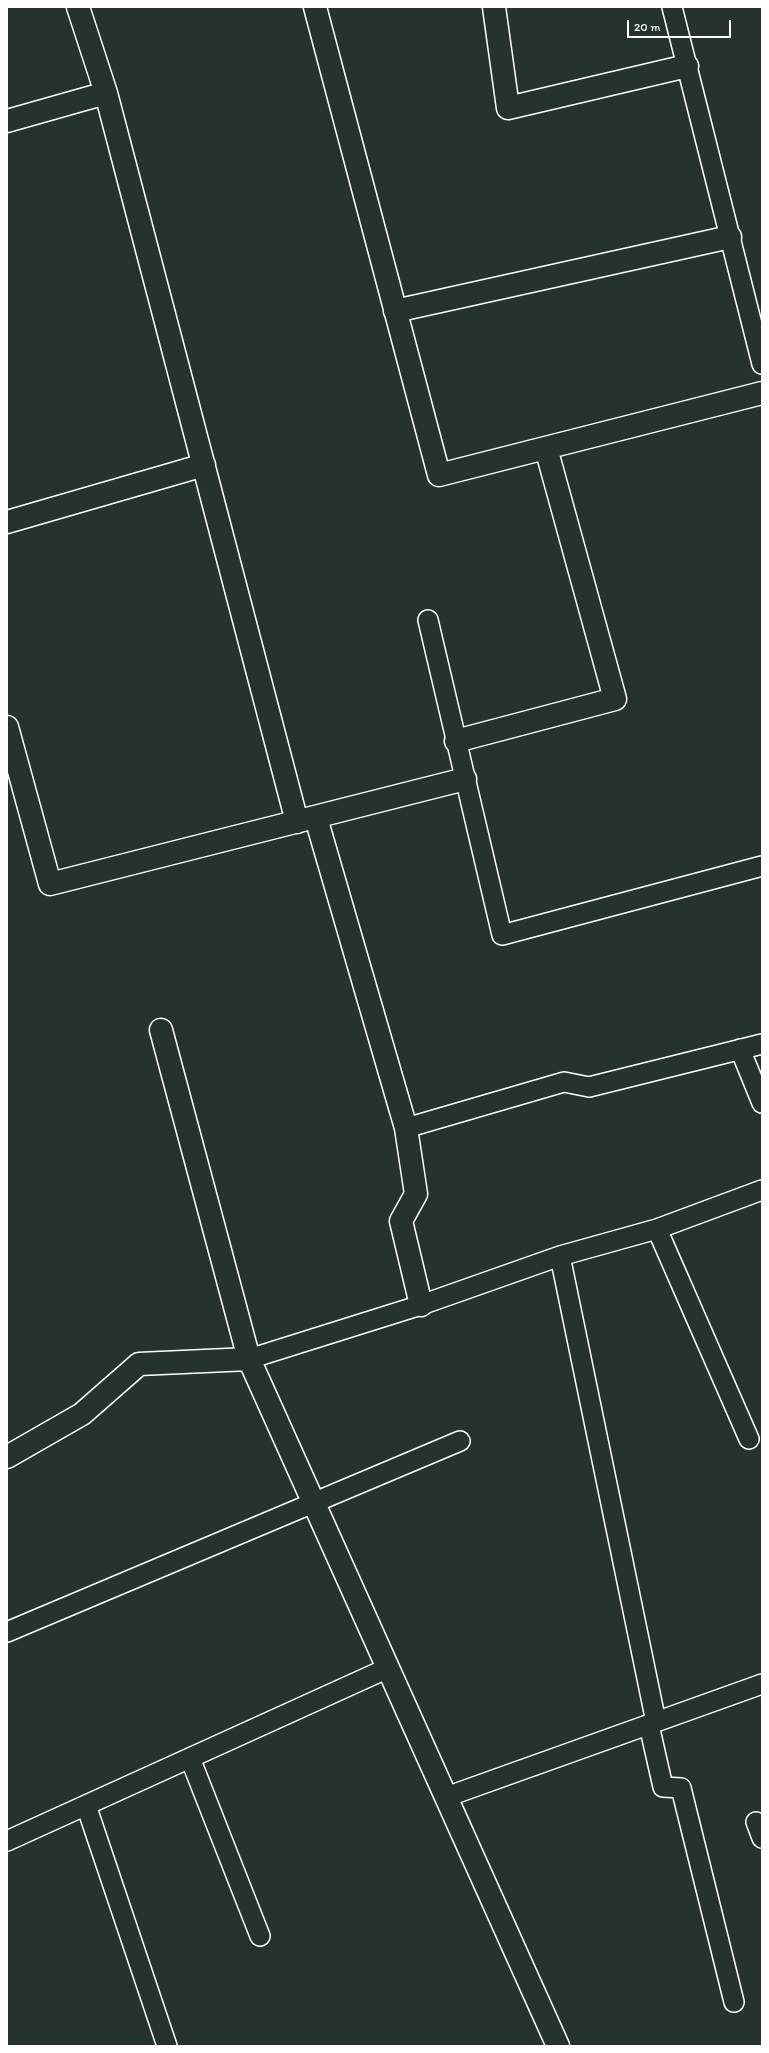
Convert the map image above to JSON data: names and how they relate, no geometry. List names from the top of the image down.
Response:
{
  "scale_bar": "20 m"
}
